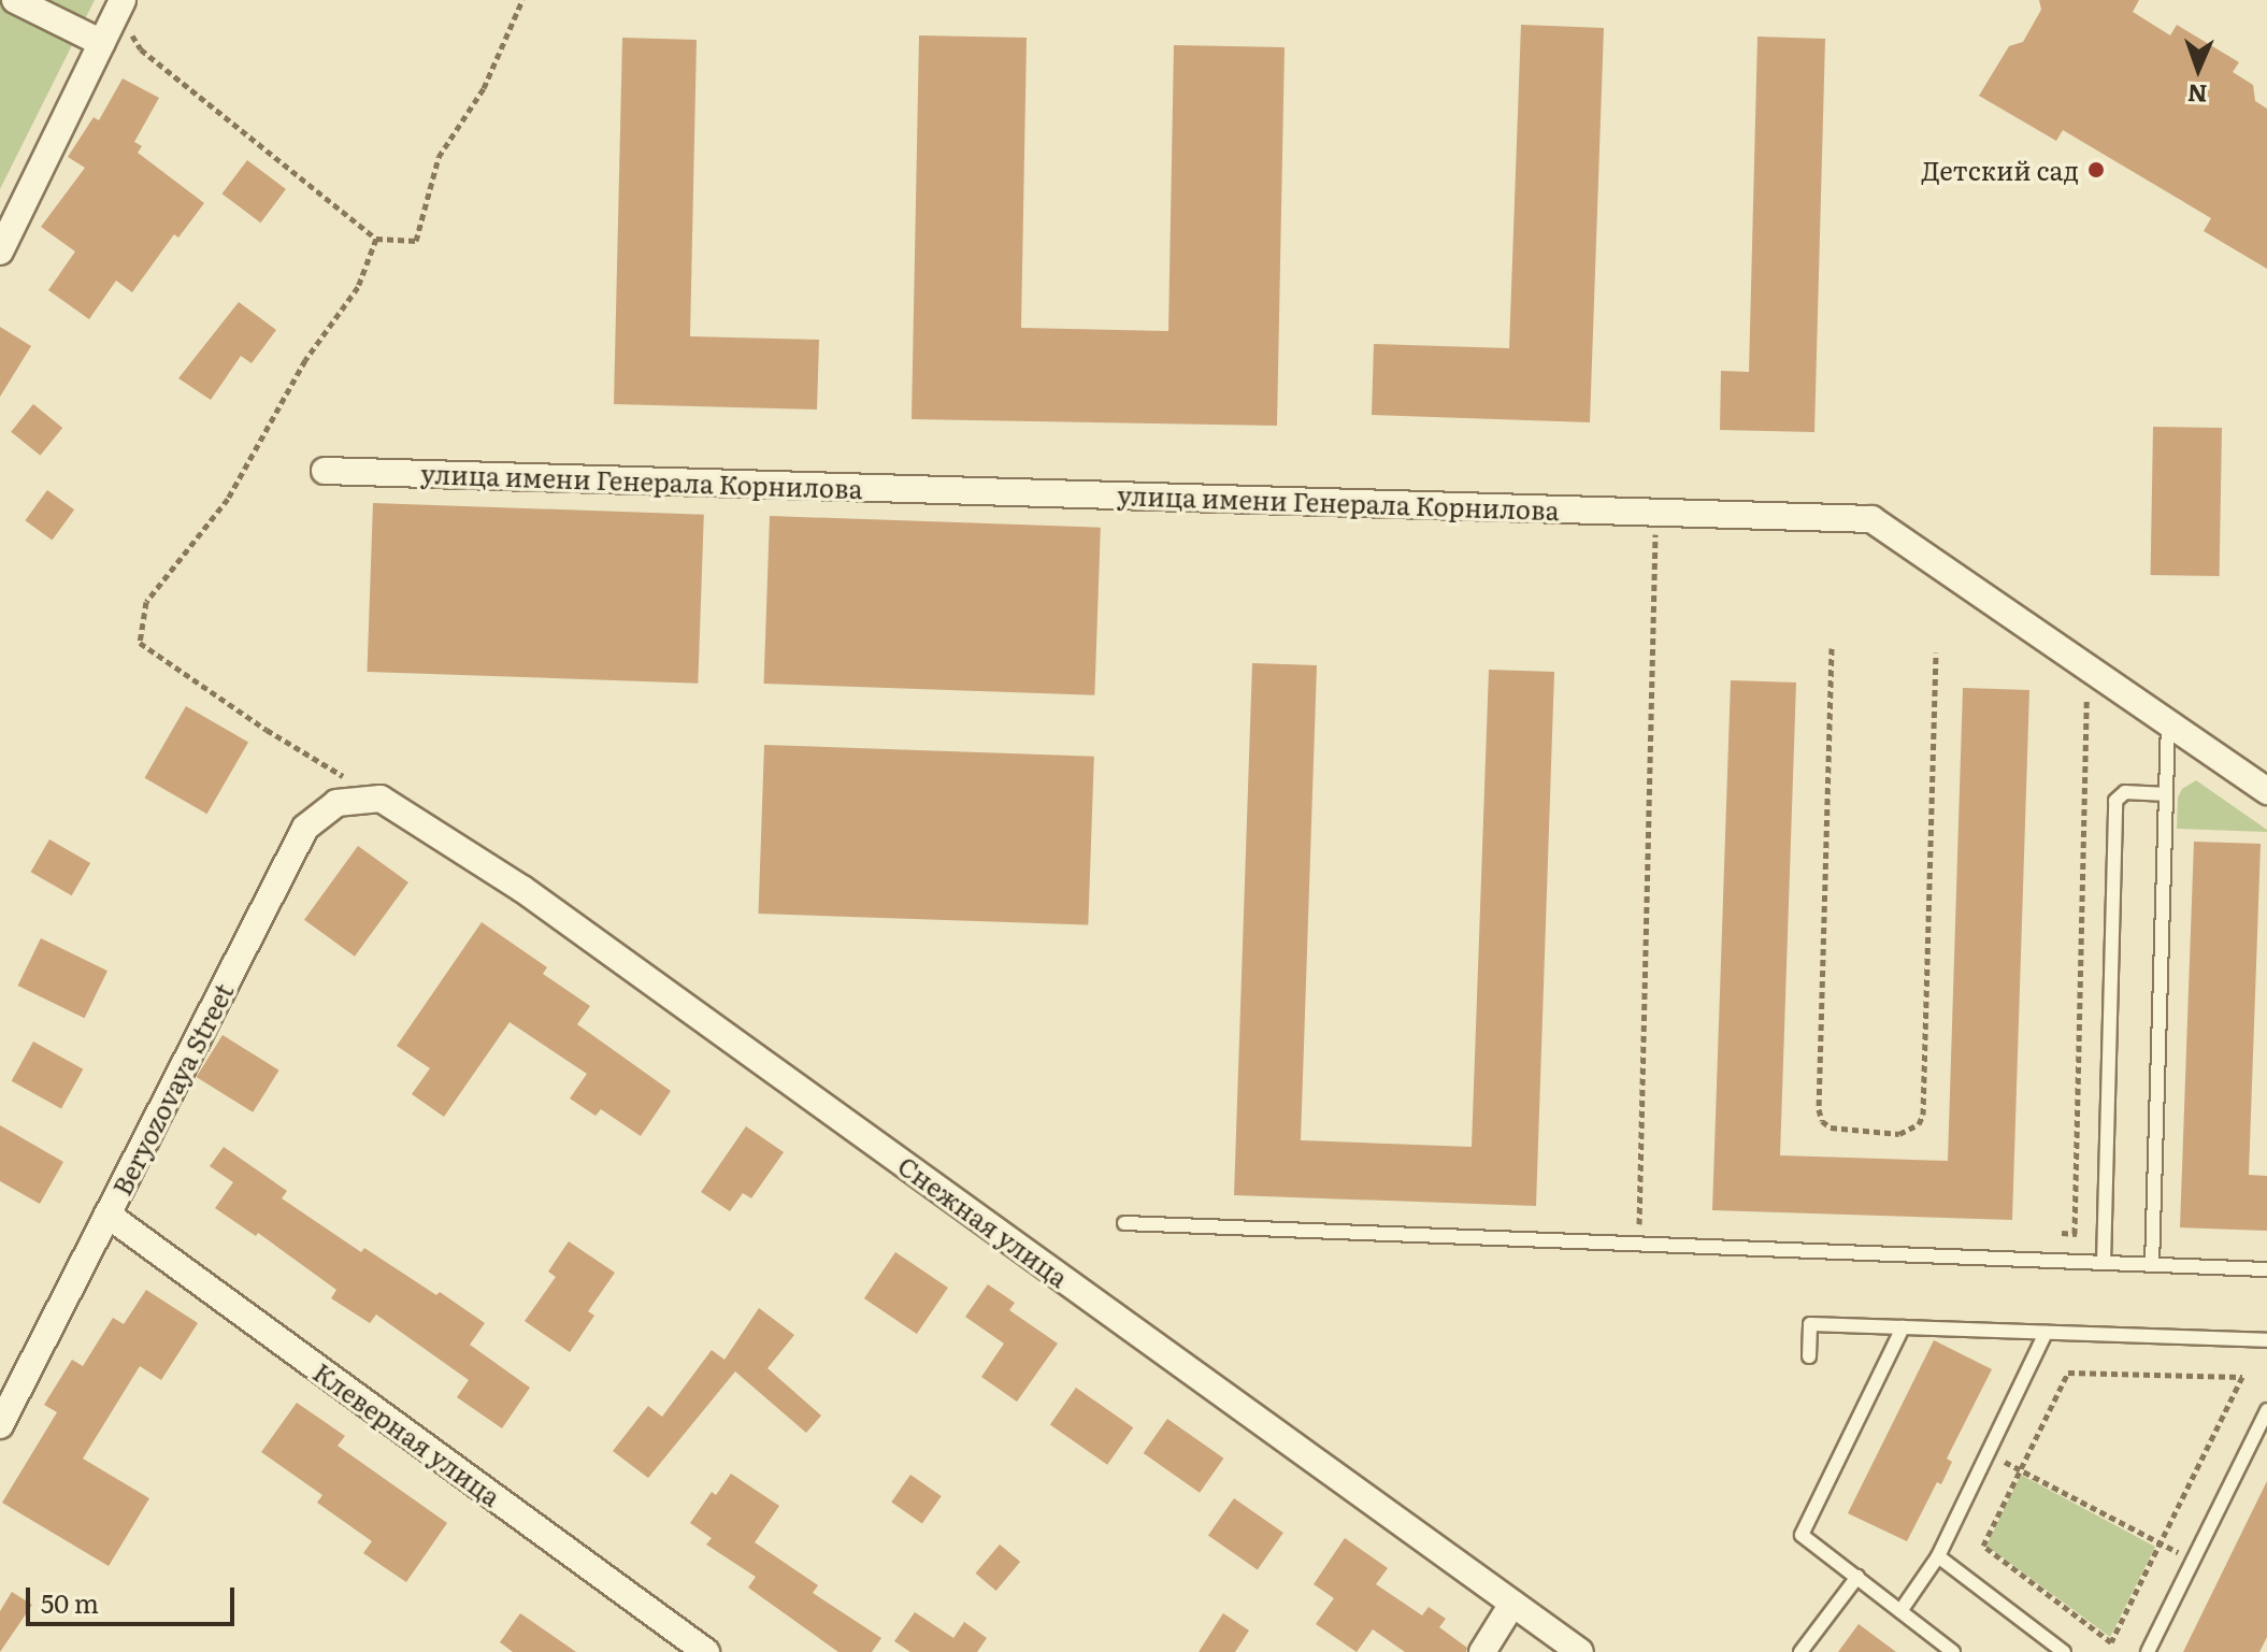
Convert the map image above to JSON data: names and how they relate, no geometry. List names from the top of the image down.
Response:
{
  "streets": {
    "street": [
      "улица имени Генерала Корнилова",
      "Beryozovaya Street",
      "Снежная улица",
      "Клеверная улица"
    ]
  },
  "crossings": [
    ["Beryozovaya Street", "Снежная улица"],
    ["Beryozovaya Street", "Клеверная улица"]
  ],
  "places": ["Детский сад"],
  "scale_bar": "50 m",
  "north": "bottom"
}
